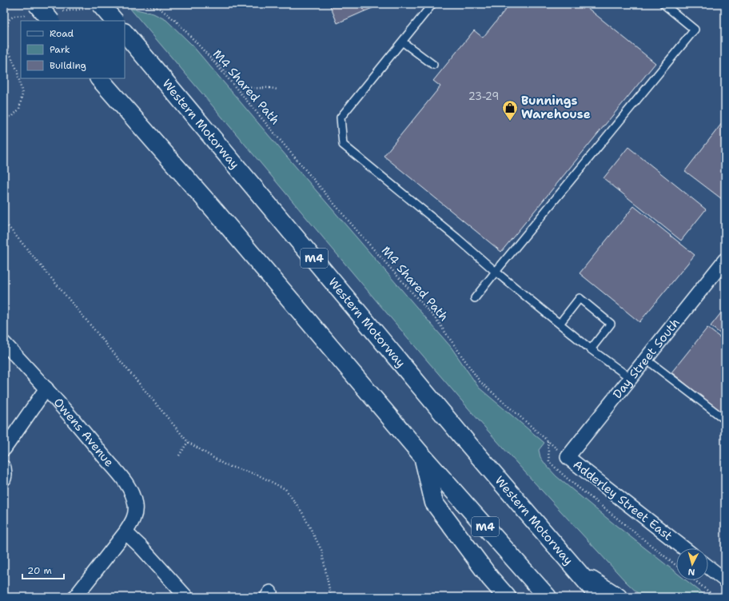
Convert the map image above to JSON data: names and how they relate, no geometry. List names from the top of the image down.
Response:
{
  "streets": {
    "highway": ["Western Motorway", "M4"],
    "street": ["Day Street South", "Owens Avenue", "Adderley Street East"],
    "path": ["M4 Shared Path"]
  },
  "crossings": [
    ["Day Street South", "Adderley Street East"]
  ],
  "places": {
    "shop": ["Bunnings Warehouse"]
  },
  "house_numbers": ["23-29"],
  "legend": ["Road", "Park", "Building"],
  "scale_bar": "20 m",
  "north": "bottom"
}
